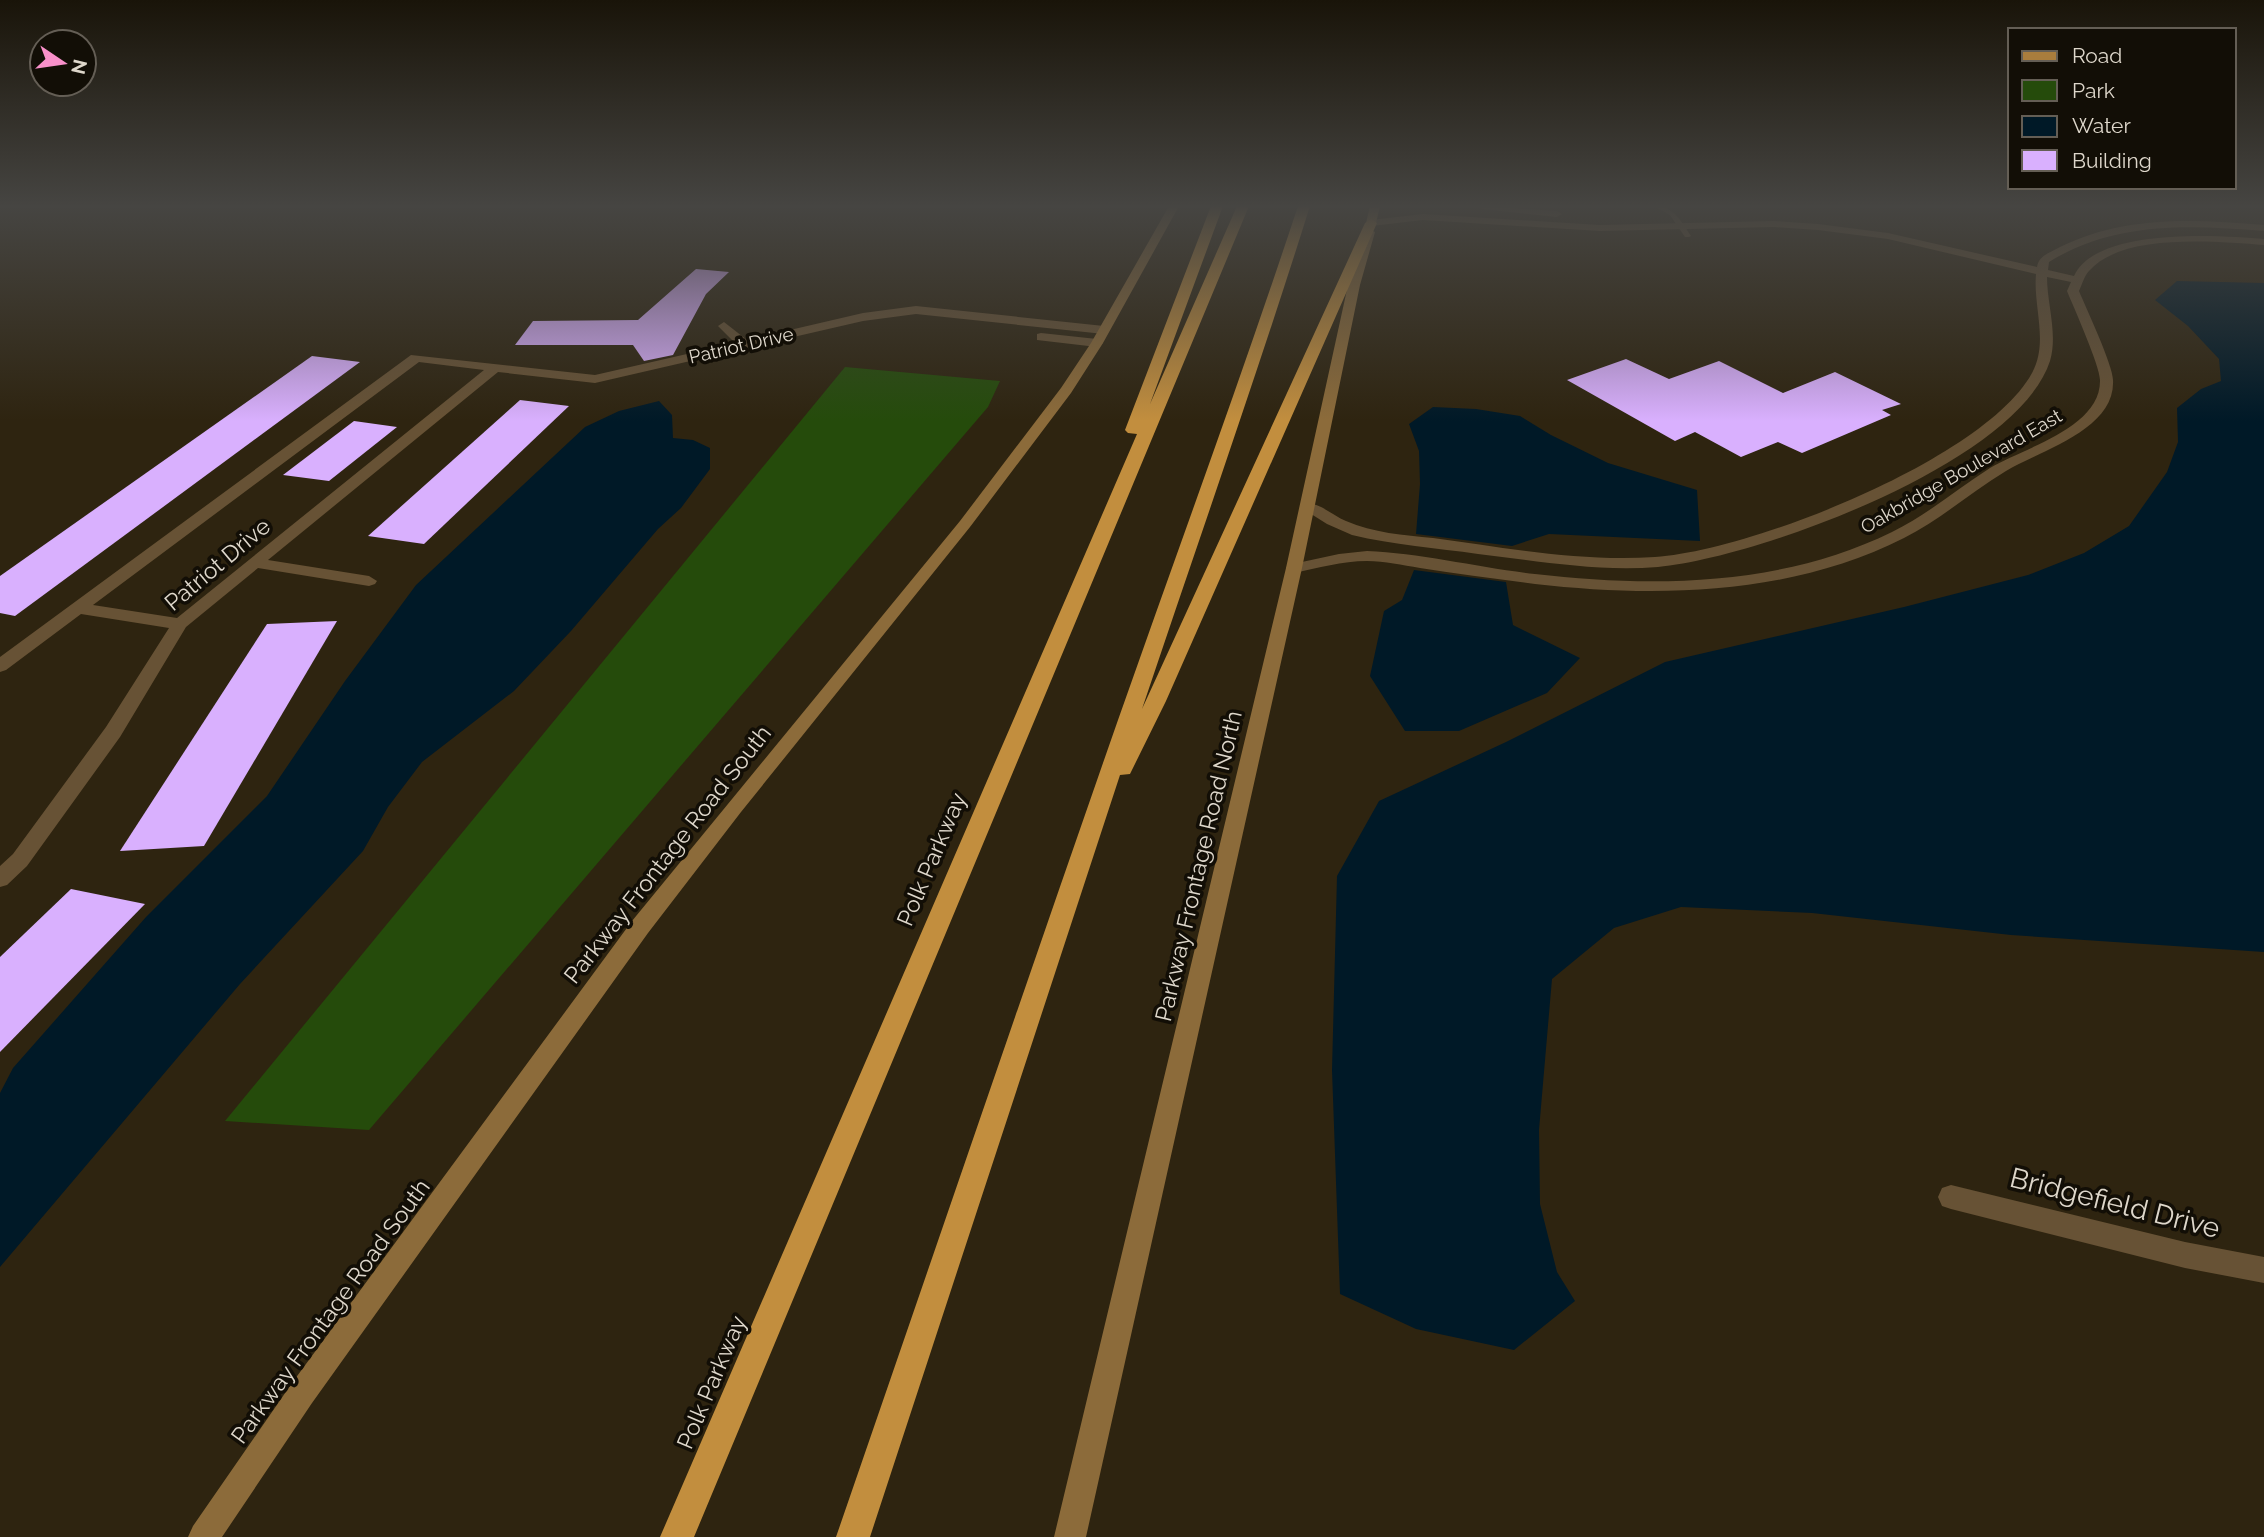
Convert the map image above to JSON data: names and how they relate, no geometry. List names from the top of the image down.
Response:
{
  "streets": {
    "highway": ["Polk Parkway"],
    "main road": ["Parkway Frontage Road South", "Parkway Frontage Road North"],
    "street": ["Patriot Drive", "Oakbridge Boulevard East", "Bridgefield Drive"]
  },
  "crossings": [
    ["Patriot Drive", "Parkway Frontage Road South"],
    ["Oakbridge Boulevard East", "Parkway Frontage Road North"]
  ],
  "legend": [
    "Road",
    "Park",
    "Water",
    "Building"
  ],
  "north": "right"
}
